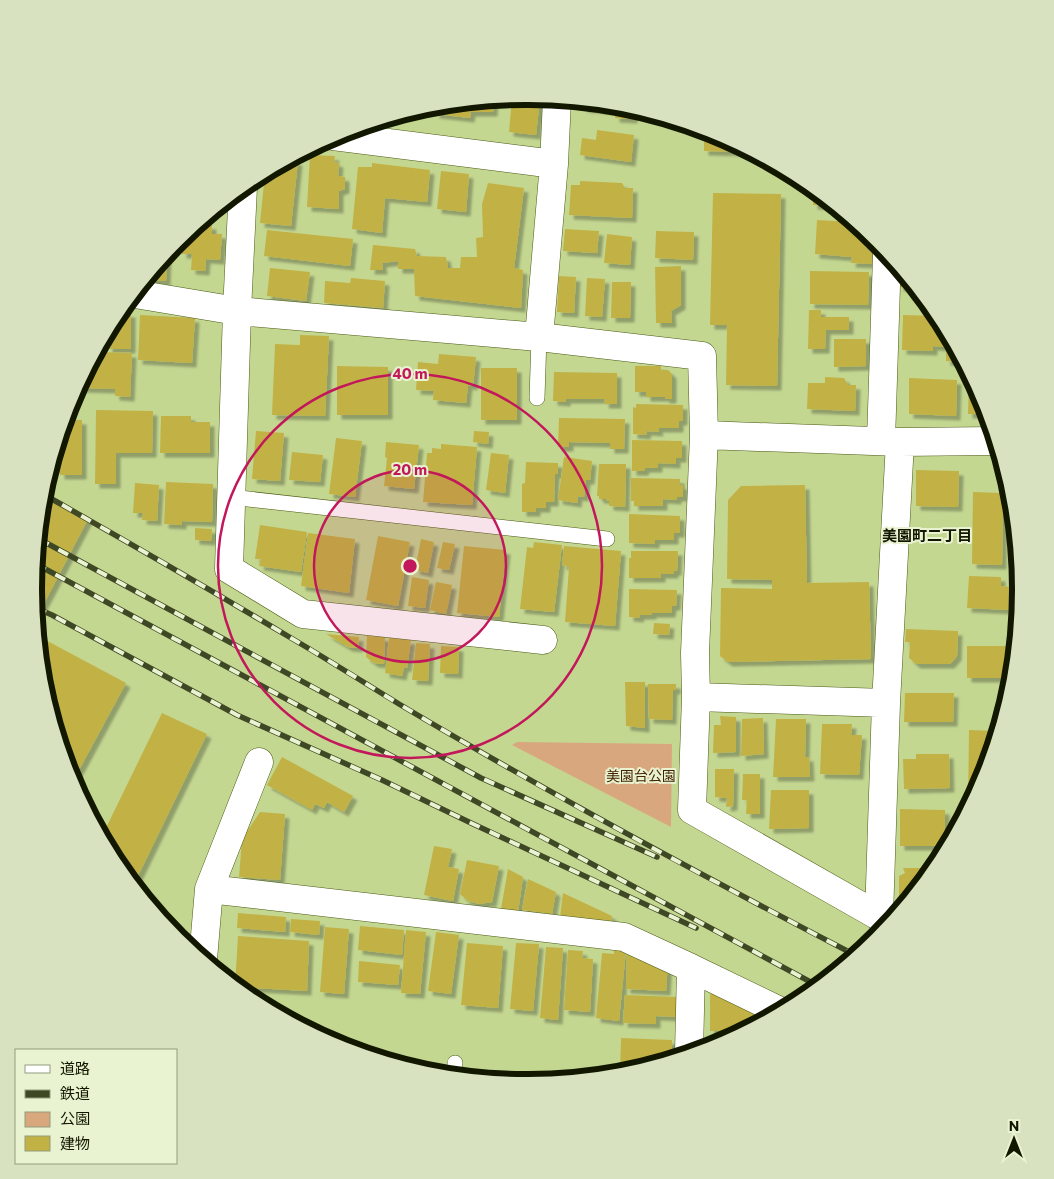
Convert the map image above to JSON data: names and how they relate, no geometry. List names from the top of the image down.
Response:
{
  "districts": ["美園町二丁目"],
  "parks": ["美園台公園"],
  "legend": [
    "道路",
    "鉄道",
    "公園",
    "建物"
  ],
  "north": "top",
  "rings": ["40 m", "20 m"]
}
